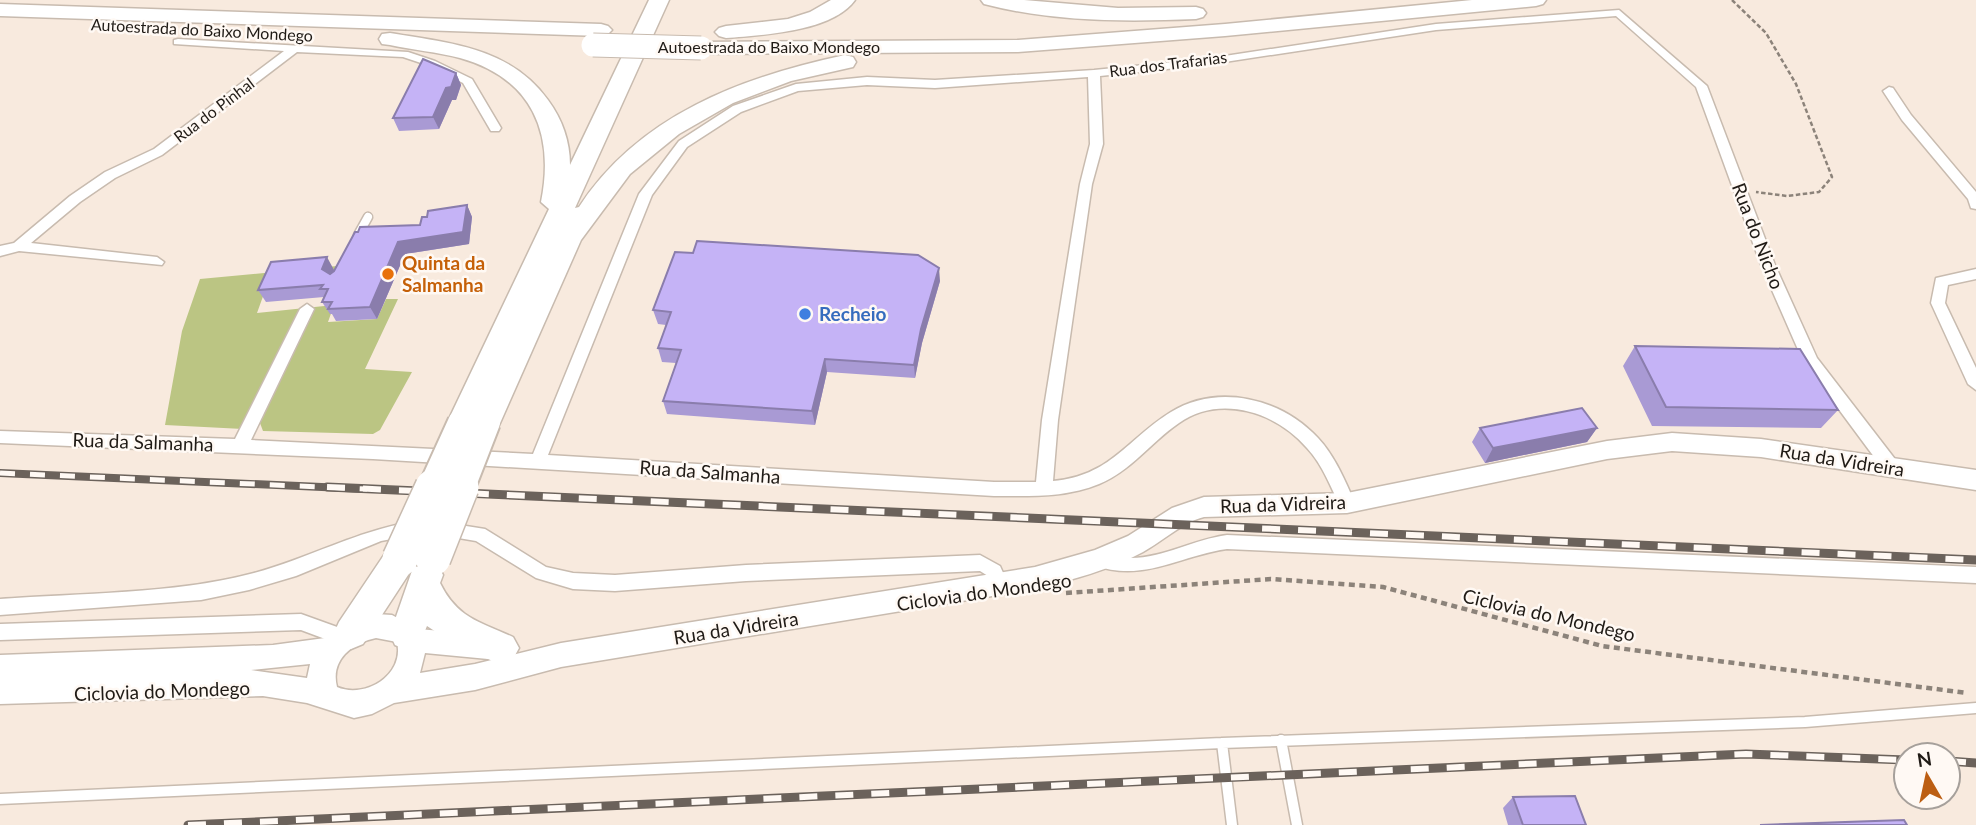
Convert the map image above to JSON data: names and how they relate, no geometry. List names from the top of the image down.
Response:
{
  "streets": {
    "highway": ["Autoestrada do Baixo Mondego"],
    "street": [
      "Rua dos Trafarias",
      "Rua do Pinhal",
      "Rua do Nicho",
      "Rua da Salmanha",
      "Rua da Vidreira"
    ],
    "path": ["Ciclovia do Mondego"]
  },
  "crossings": [
    ["Rua dos Trafarias", "Rua do Nicho"],
    ["Rua dos Trafarias", "Rua da Salmanha"],
    ["Rua do Nicho", "Rua da Vidreira"],
    ["Rua da Salmanha", "Rua da Vidreira"]
  ],
  "places": ["Quinta da Salmanha", "Recheio"],
  "north": "top"
}
